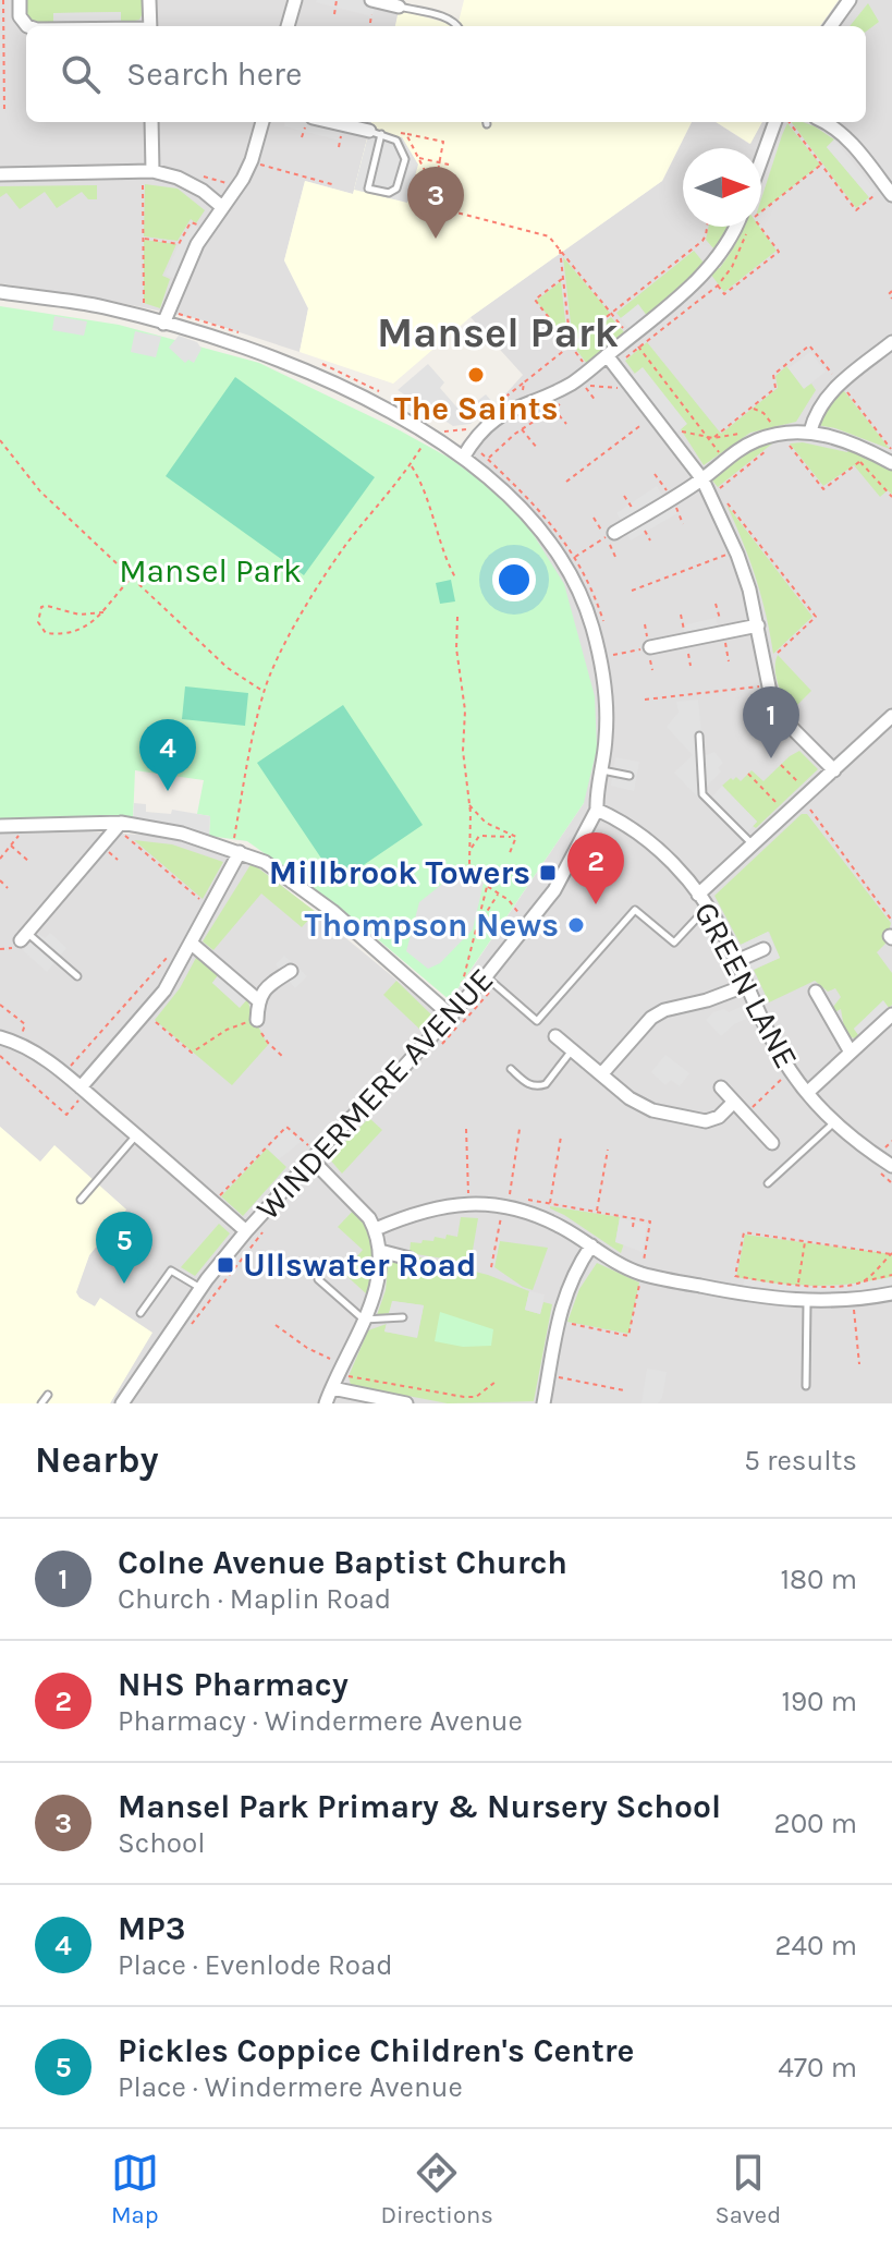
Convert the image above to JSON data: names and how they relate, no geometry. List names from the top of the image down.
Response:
{
  "streets": {
    "street": ["GREEN LANE", "WINDERMERE AVENUE"]
  },
  "crossings": [
    ["GREEN LANE", "WINDERMERE AVENUE"]
  ],
  "districts": ["Mansel Park"],
  "parks": ["Mansel Park"],
  "places": {
    "other": ["The Saints", "Thompson News"],
    "transit": ["Millbrook Towers", "Ullswater Road"]
  },
  "north": "right",
  "page": {
    "search": "Search here",
    "pins": [
      "3",
      "1",
      "4",
      "2",
      "5"
    ],
    "heading": ["Nearby", "5 results"],
    "list": [
      {
        "mark": "1",
        "name": "Colne Avenue Baptist Church",
        "note": "Church · Maplin Road",
        "value": "180 m"
      },
      {
        "mark": "2",
        "name": "NHS Pharmacy",
        "note": "Pharmacy · Windermere Avenue",
        "value": "190 m"
      },
      {
        "mark": "3",
        "name": "Mansel Park Primary & Nursery School",
        "note": "School",
        "value": "200 m"
      },
      {
        "mark": "4",
        "name": "MP3",
        "note": "Place · Evenlode Road",
        "value": "240 m"
      },
      {
        "mark": "5",
        "name": "Pickles Coppice Children's Centre",
        "note": "Place · Windermere Avenue",
        "value": "470 m"
      }
    ],
    "nav": ["Map", "Directions", "Saved"]
  }
}
